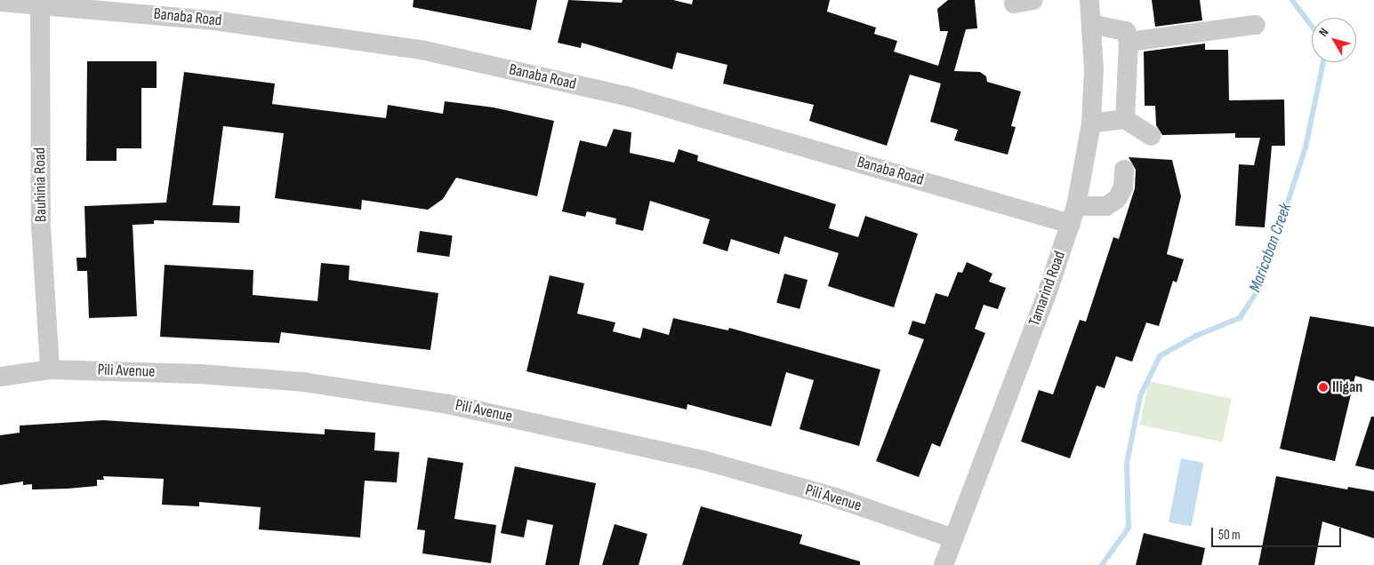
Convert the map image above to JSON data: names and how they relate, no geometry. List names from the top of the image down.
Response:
{
  "streets": {
    "street": [
      "Banaba Road",
      "Bauhinia Road",
      "Tamarind Road",
      "Pili Avenue"
    ]
  },
  "crossings": [
    ["Banaba Road", "Bauhinia Road"],
    ["Banaba Road", "Tamarind Road"],
    ["Bauhinia Road", "Pili Avenue"],
    ["Tamarind Road", "Pili Avenue"]
  ],
  "water": ["Maricaban Creek"],
  "places": ["Iligan"],
  "scale_bar": "50 m",
  "north": "top left"
}
